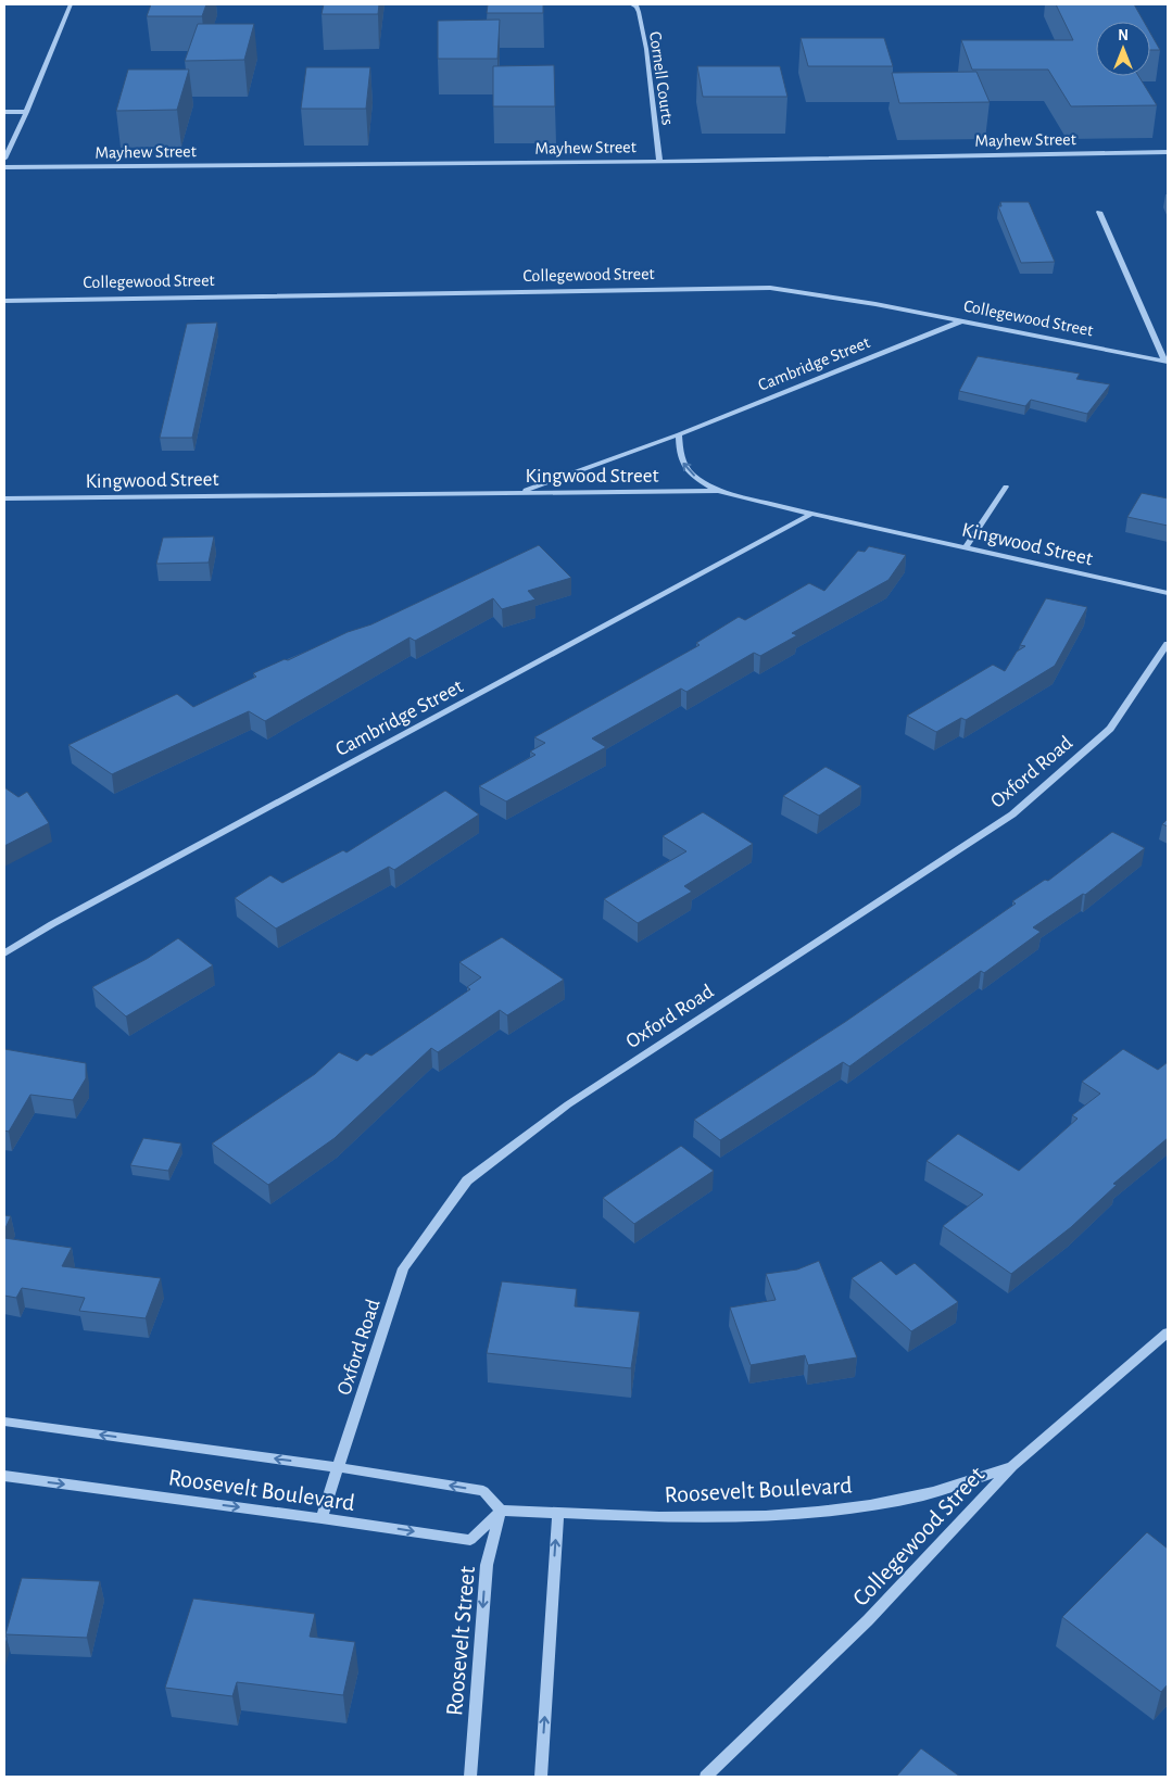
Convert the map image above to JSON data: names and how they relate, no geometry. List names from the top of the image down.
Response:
{
  "streets": {
    "street": [
      "Cornell Courts",
      "Mayhew Street",
      "Collegewood Street",
      "Cambridge Street",
      "Kingwood Street",
      "Oxford Road",
      "Roosevelt Boulevard",
      "Roosevelt Street"
    ]
  },
  "crossings": [
    ["Cornell Courts", "Mayhew Street"],
    ["Collegewood Street", "Cambridge Street"],
    ["Collegewood Street", "Roosevelt Boulevard"],
    ["Cambridge Street", "Kingwood Street"],
    ["Oxford Road", "Roosevelt Boulevard"],
    ["Roosevelt Boulevard", "Roosevelt Street"]
  ],
  "north": "top"
}
